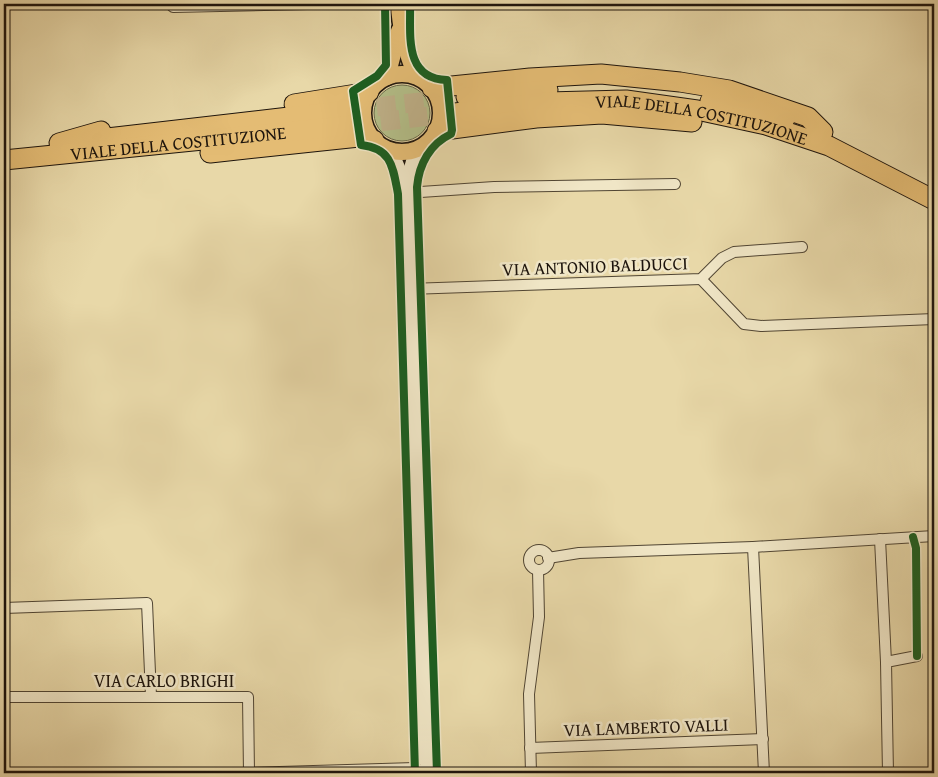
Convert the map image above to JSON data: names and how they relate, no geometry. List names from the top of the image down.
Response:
{
  "streets": {
    "highway": ["VIALE DELLA COSTITUZIONE"],
    "street": ["VIA ANTONIO BALDUCCI", "VIA CARLO BRIGHI", "VIA LAMBERTO VALLI"]
  }
}
